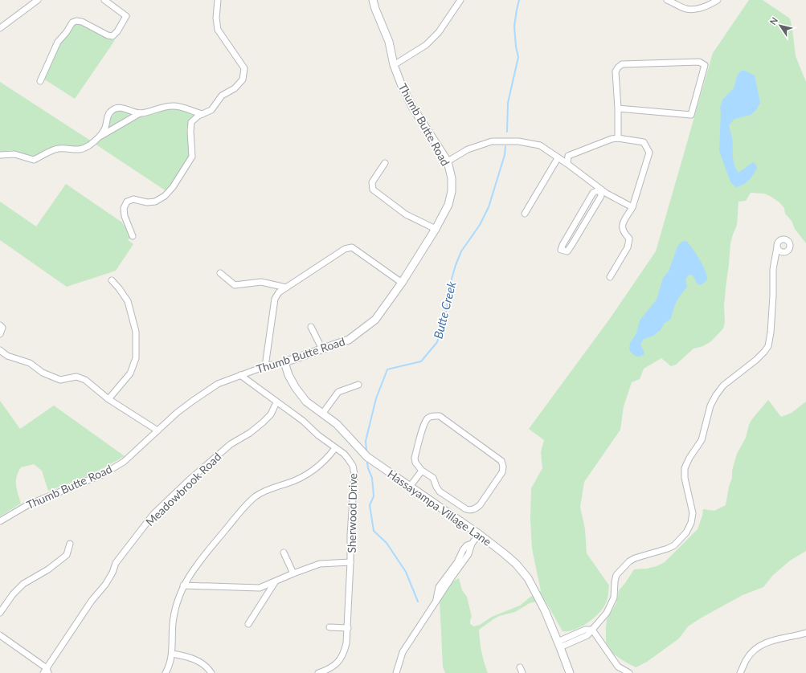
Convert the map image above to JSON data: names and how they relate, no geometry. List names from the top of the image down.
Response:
{
  "streets": {
    "street": [
      "Thumb Butte Road",
      "Meadowbrook Road",
      "Hassayampa Village Lane",
      "Sherwood Drive"
    ]
  },
  "crossings": [
    ["Thumb Butte Road", "Hassayampa Village Lane"],
    ["Thumb Butte Road", "Sherwood Drive"],
    ["Meadowbrook Road", "Sherwood Drive"]
  ],
  "water": ["Butte Creek"],
  "north": "top left"
}
